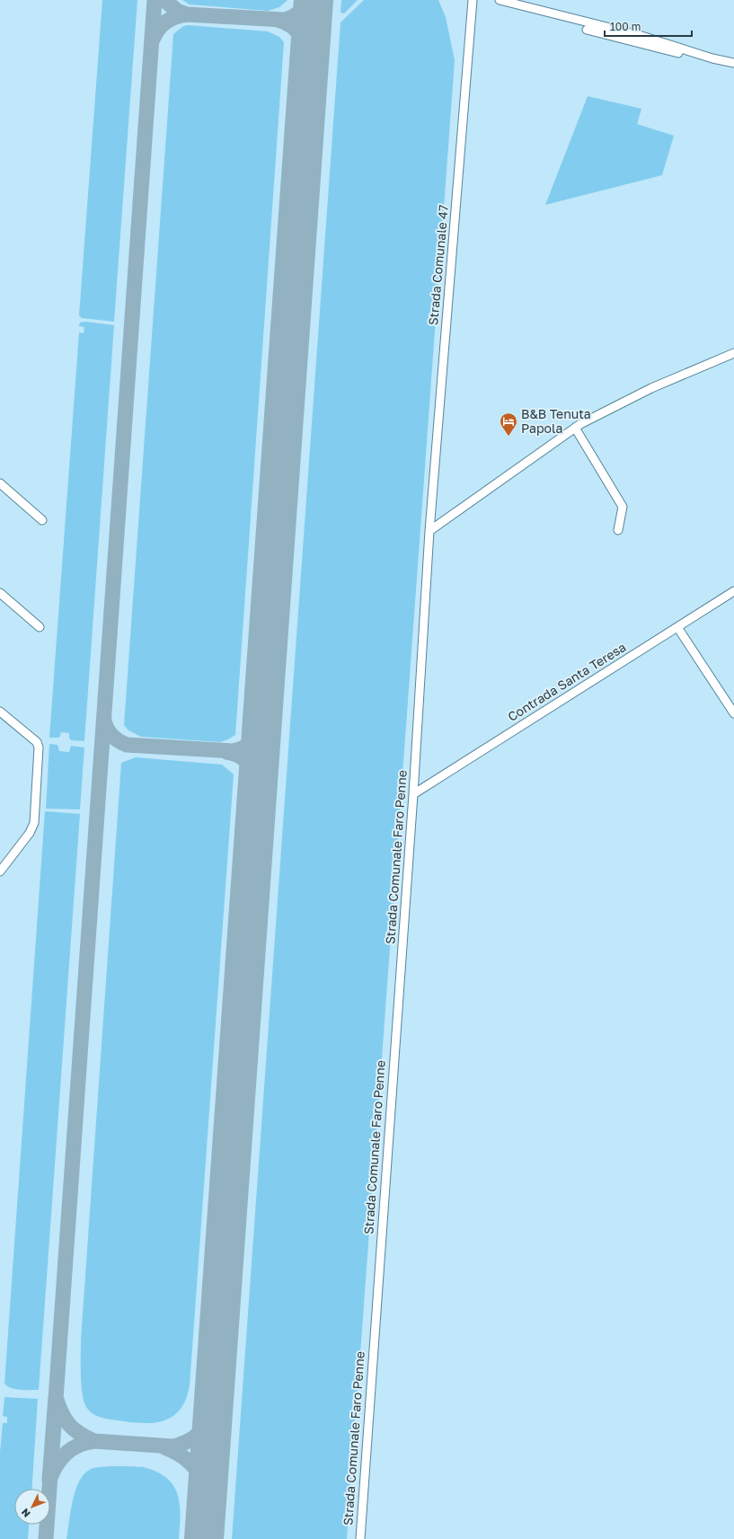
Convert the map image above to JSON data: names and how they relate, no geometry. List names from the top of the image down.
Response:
{
  "streets": {
    "street": ["Strada Comunale 47", "Contrada Santa Teresa", "Strada Comunale Faro Penne"]
  },
  "crossings": [
    ["Strada Comunale 47", "Strada Comunale Faro Penne"],
    ["Contrada Santa Teresa", "Strada Comunale Faro Penne"]
  ],
  "places": {
    "hotel": ["B&B Tenuta Papola"]
  },
  "scale_bar": "100 m",
  "north": "bottom left"
}
